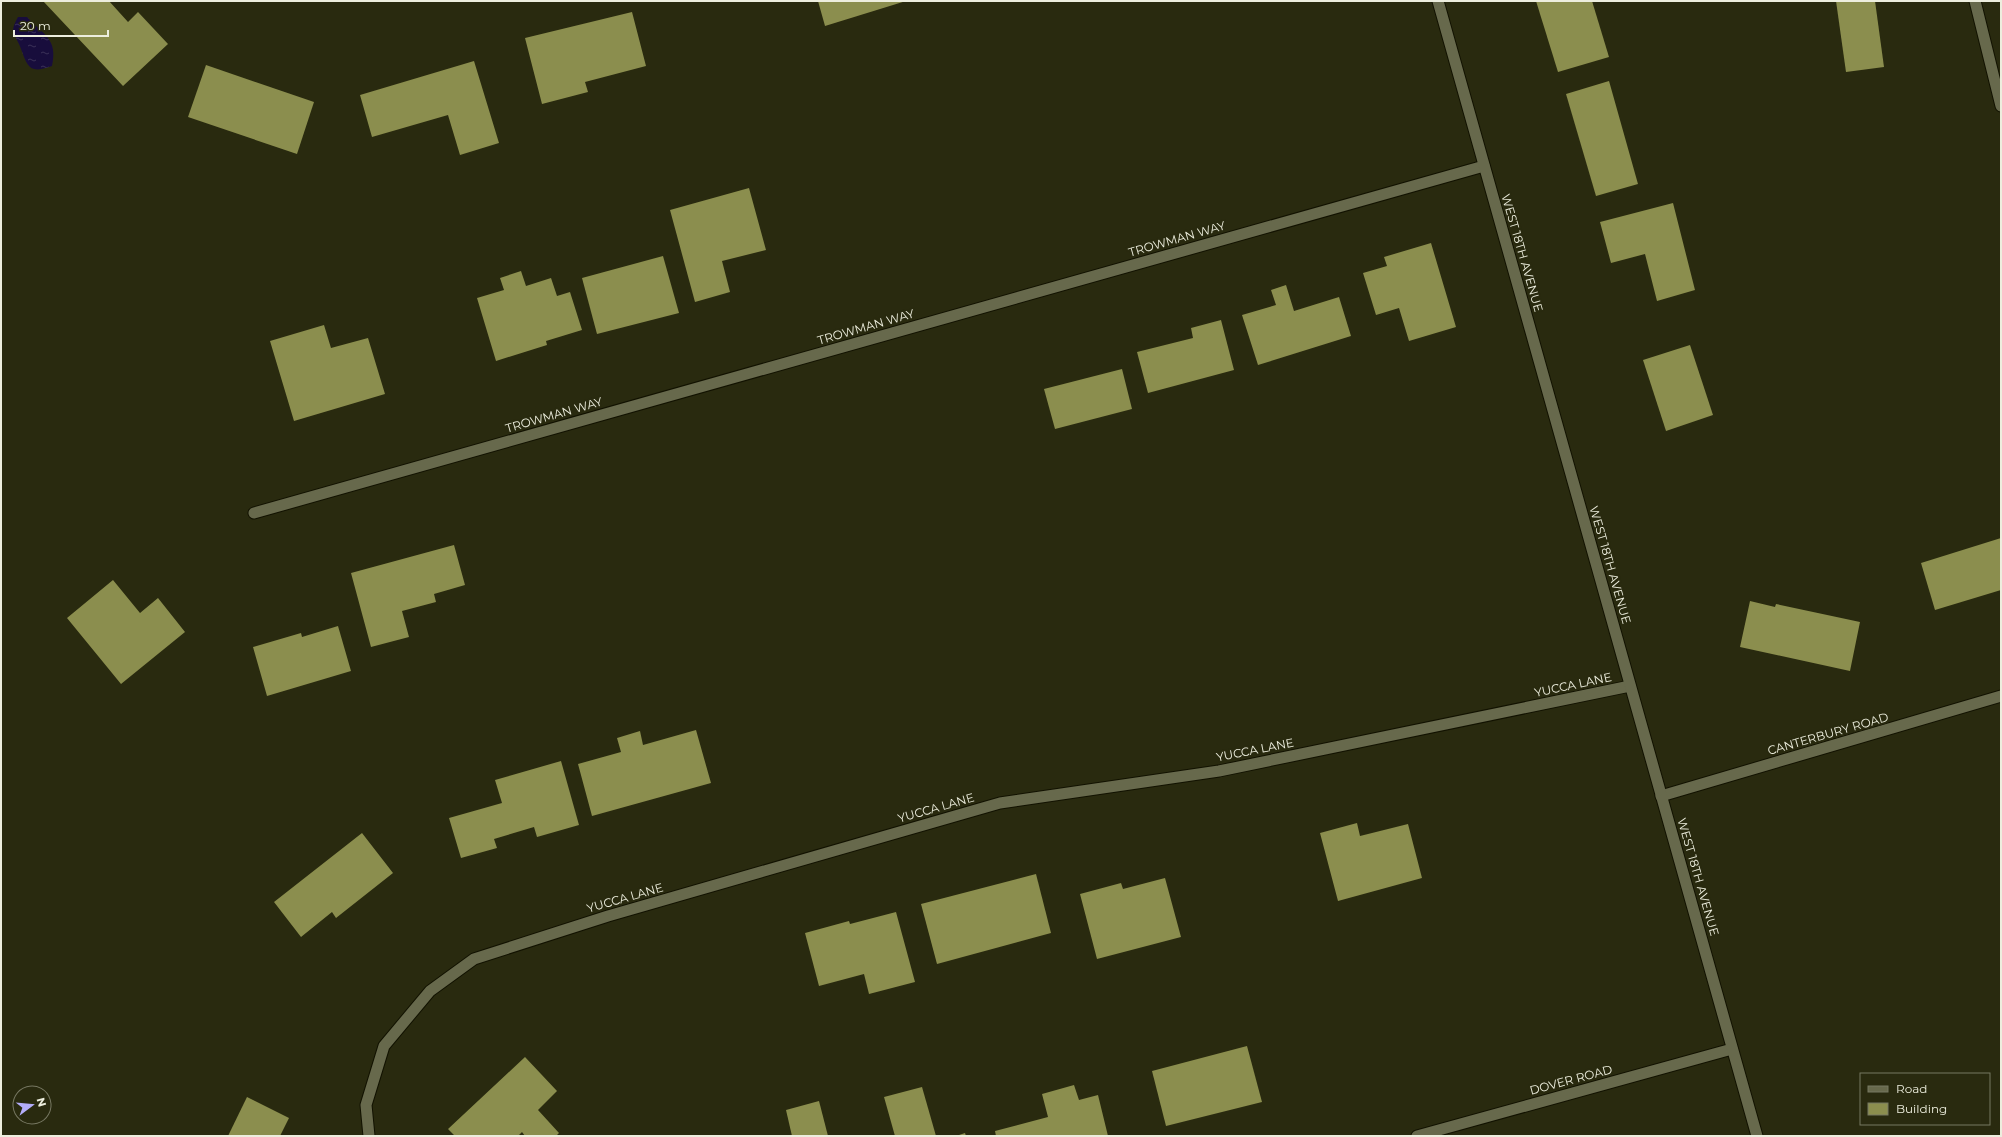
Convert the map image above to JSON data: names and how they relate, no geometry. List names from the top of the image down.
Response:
{
  "streets": {
    "street": [
      "TROWMAN WAY",
      "WEST 18TH AVENUE",
      "YUCCA LANE",
      "CANTERBURY ROAD",
      "DOVER ROAD"
    ]
  },
  "crossings": [
    ["TROWMAN WAY", "WEST 18TH AVENUE"],
    ["WEST 18TH AVENUE", "YUCCA LANE"],
    ["WEST 18TH AVENUE", "CANTERBURY ROAD"],
    ["WEST 18TH AVENUE", "DOVER ROAD"]
  ],
  "legend": ["Road", "Building"],
  "scale_bar": "20 m",
  "north": "right"
}
